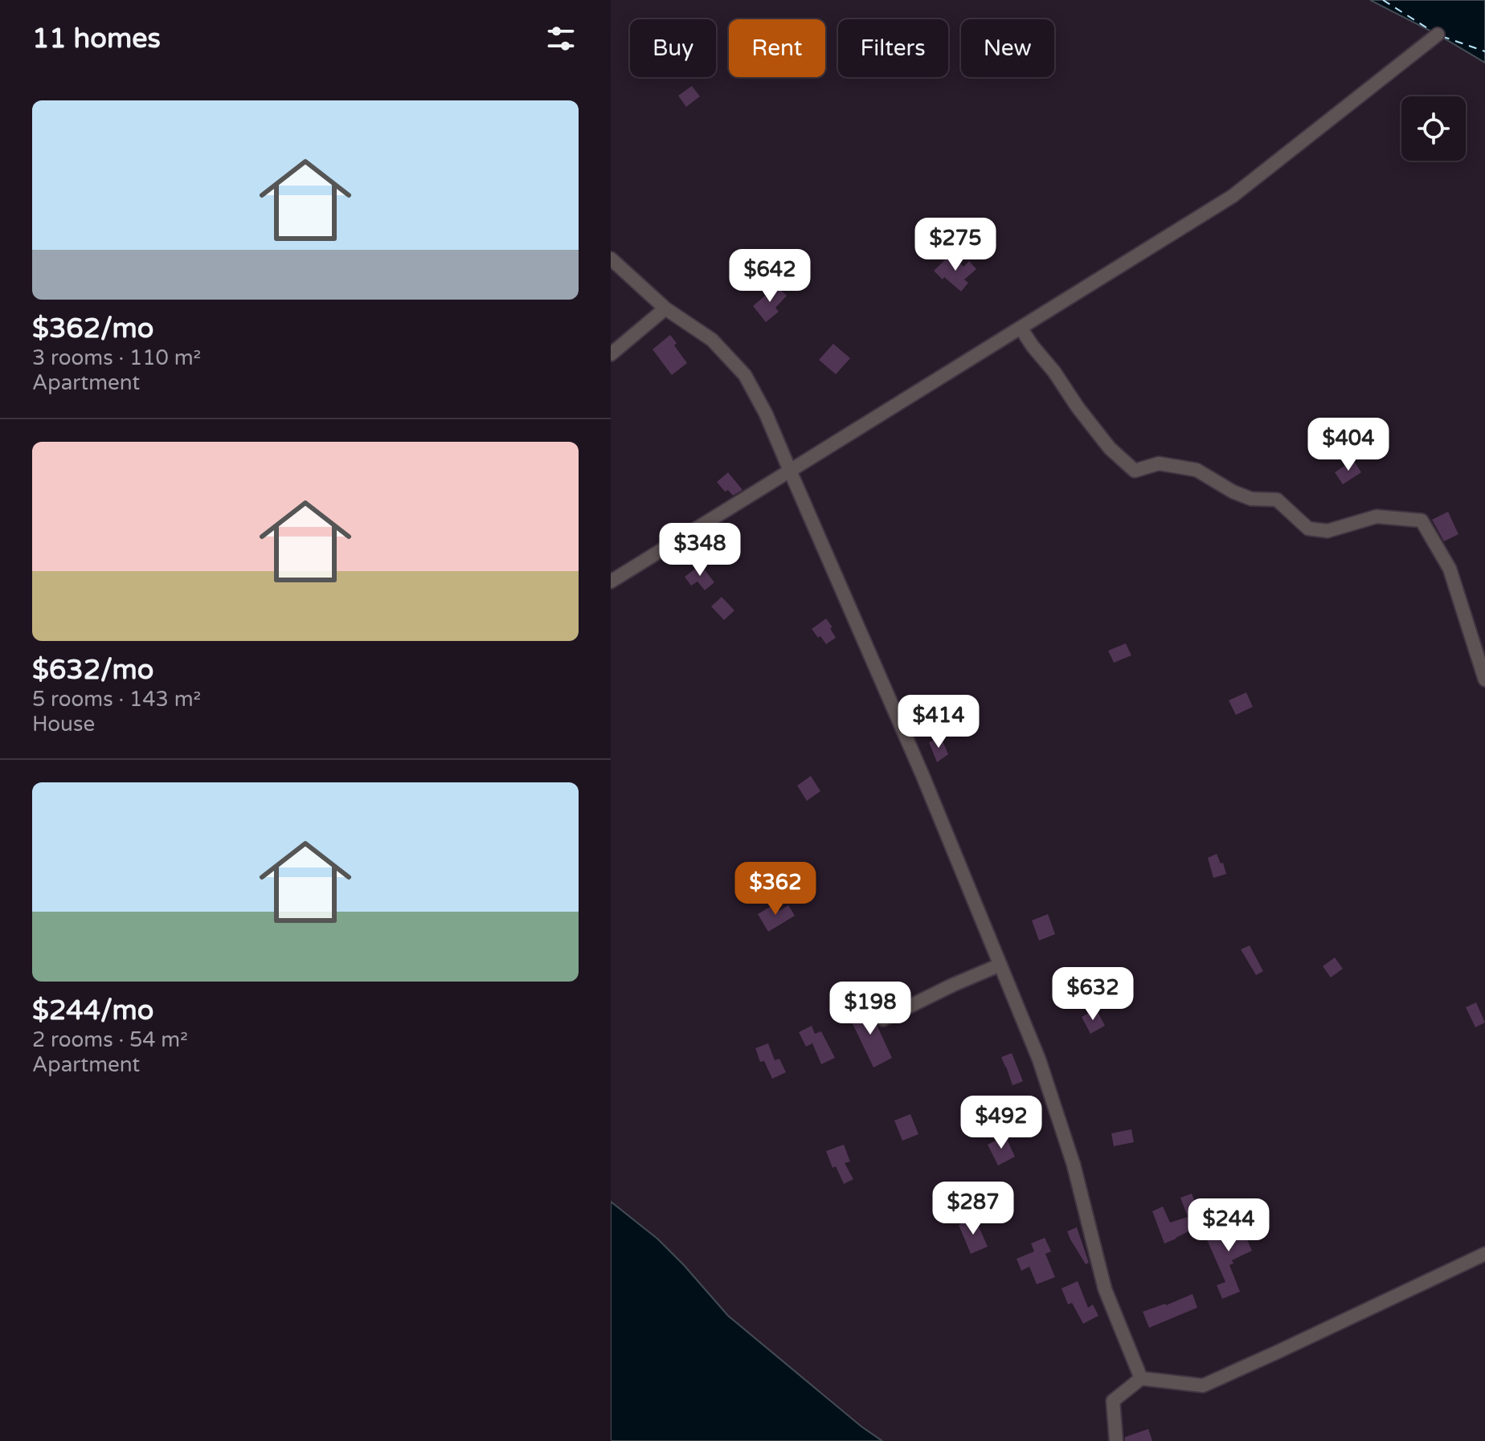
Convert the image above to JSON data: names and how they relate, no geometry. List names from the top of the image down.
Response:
{
  "page": {
    "heading": "11 homes",
    "chip": [
      "Buy",
      "Rent",
      "Filters",
      "New"
    ],
    "list": [
      {
        "name": "$362/mo",
        "note": "3 rooms · 110 m² · Apartment"
      },
      {
        "name": "$632/mo",
        "note": "5 rooms · 143 m² · House"
      },
      {
        "name": "$244/mo",
        "note": "2 rooms · 54 m² · Apartment"
      }
    ],
    "price": [
      "$275",
      "$642",
      "$404",
      "$348",
      "$414",
      "$362",
      "$632",
      "$198",
      "$492",
      "$287",
      "$244"
    ]
  }
}
